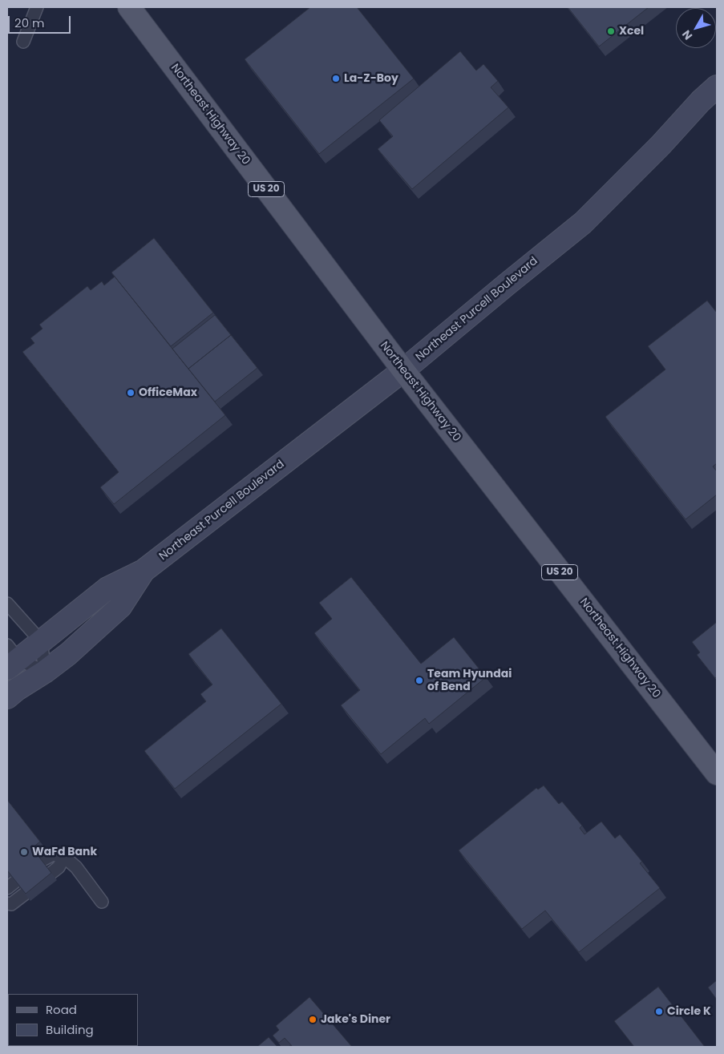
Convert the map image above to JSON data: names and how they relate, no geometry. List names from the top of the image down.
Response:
{
  "streets": {
    "main road": ["Northeast Highway 20", "US 20"],
    "street": ["Northeast Purcell Boulevard"]
  },
  "crossings": [
    ["Northeast Highway 20", "Northeast Purcell Boulevard"]
  ],
  "places": [
    "Xcel",
    "La-Z-Boy",
    "OfficeMax",
    "Team Hyundai of Bend",
    "WaFd Bank",
    "Circle K",
    "Jake's Diner"
  ],
  "legend": ["Road", "Building"],
  "scale_bar": "20 m",
  "north": "bottom left"
}
